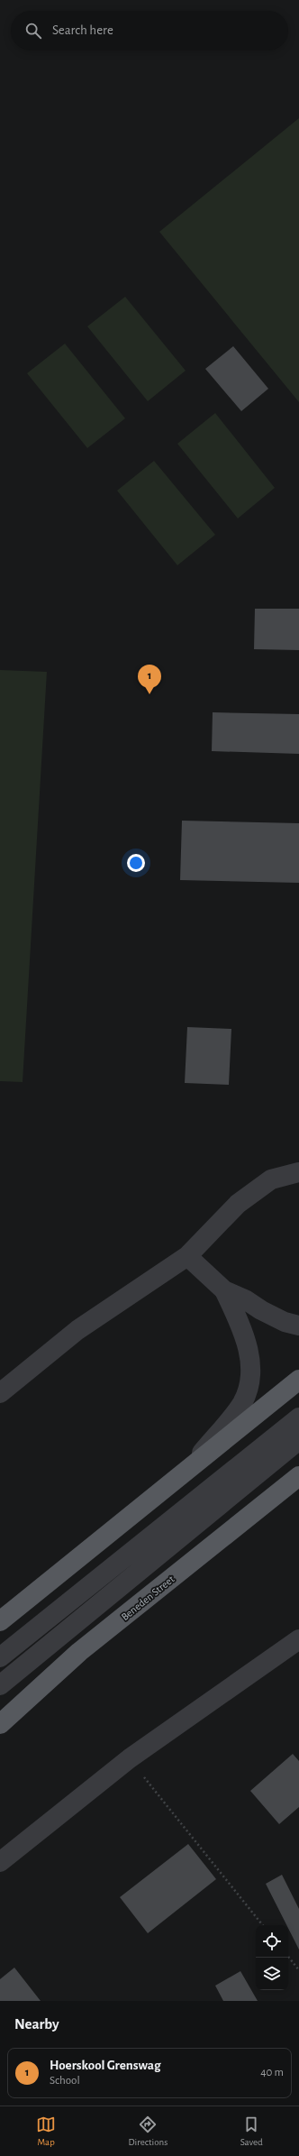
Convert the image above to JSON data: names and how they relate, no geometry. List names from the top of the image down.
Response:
{
  "streets": {
    "main road": ["Beneden Street"]
  },
  "page": {
    "search": "Search here",
    "pins": "1",
    "heading": "Nearby",
    "list": [
      {
        "mark": "1",
        "name": "Hoerskool Grenswag",
        "note": "School",
        "value": "40 m"
      }
    ],
    "nav": ["Map", "Directions", "Saved"]
  }
}
